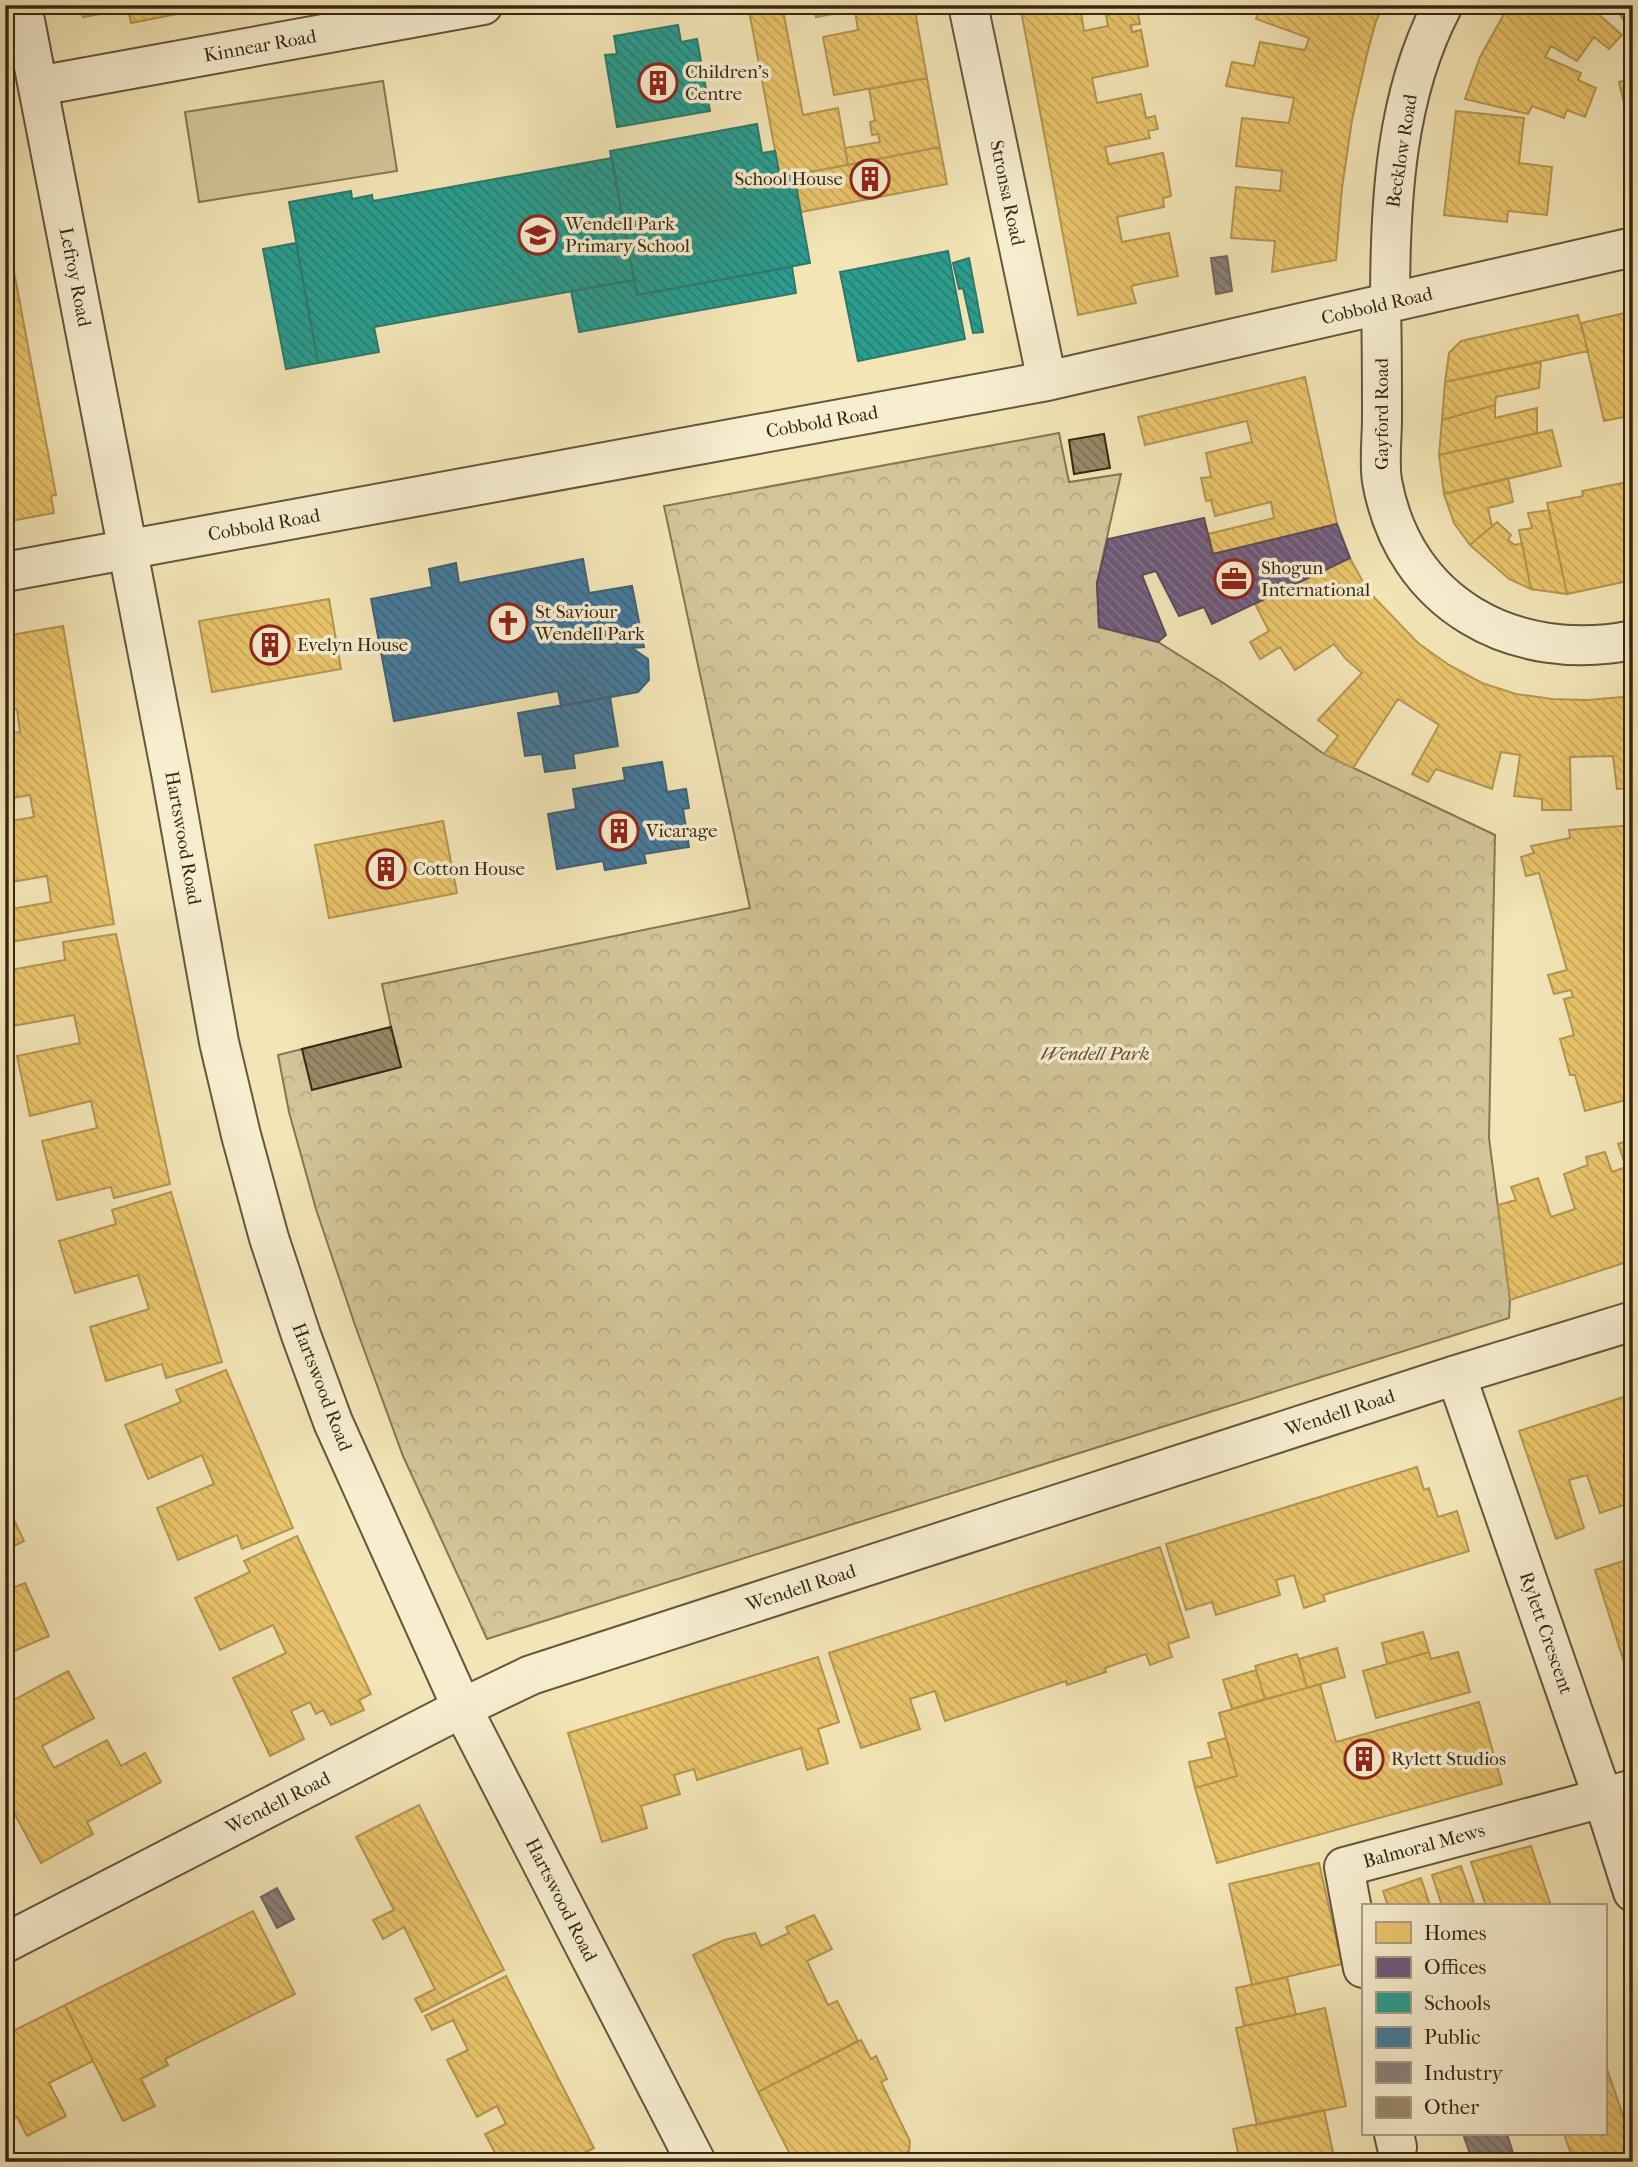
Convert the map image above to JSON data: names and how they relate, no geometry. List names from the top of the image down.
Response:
{
  "streets": {
    "street": [
      "Kinnear Road",
      "Becklow Road",
      "Stronsa Road",
      "Lefroy Road",
      "Cobbold Road",
      "Gayford Road",
      "Hartswood Road",
      "Wendell Road",
      "Rylett Crescent",
      "Balmoral Mews"
    ]
  },
  "crossings": [
    ["Kinnear Road", "Lefroy Road"],
    ["Becklow Road", "Cobbold Road"],
    ["Becklow Road", "Gayford Road"],
    ["Stronsa Road", "Cobbold Road"],
    ["Lefroy Road", "Cobbold Road"],
    ["Lefroy Road", "Hartswood Road"],
    ["Cobbold Road", "Gayford Road"],
    ["Cobbold Road", "Hartswood Road"],
    ["Hartswood Road", "Wendell Road"],
    ["Wendell Road", "Rylett Crescent"],
    ["Rylett Crescent", "Balmoral Mews"]
  ],
  "parks": ["Wendell Park"],
  "places": {
    "building": [
      "Children's Centre",
      "School House",
      "Evelyn House",
      "Vicarage",
      "Cotton House",
      "Rylett Studios"
    ],
    "school or university": ["Wendell Park Primary School"],
    "office": ["Shogun International"],
    "church": ["St Saviour Wendell Park"]
  },
  "legend": [
    "Homes",
    "Offices",
    "Schools",
    "Public",
    "Industry",
    "Other"
  ]
}
